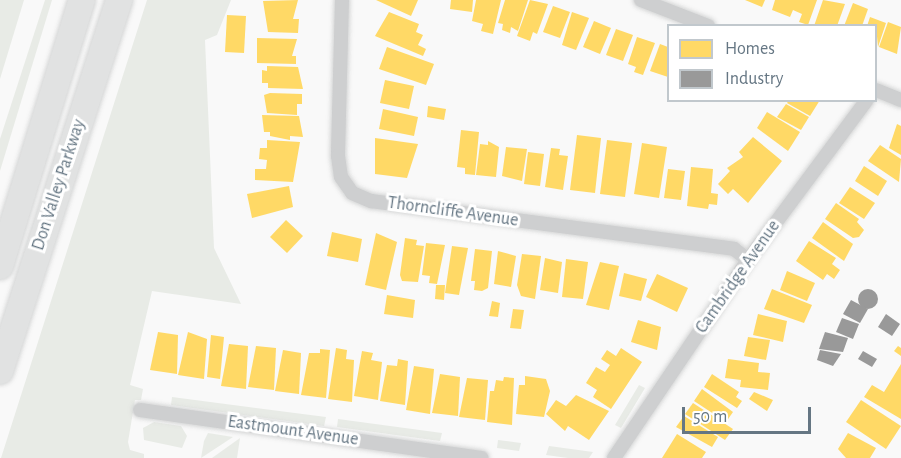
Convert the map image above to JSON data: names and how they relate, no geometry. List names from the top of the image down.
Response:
{
  "streets": {
    "highway": ["Don Valley Parkway"],
    "street": ["Thorncliffe Avenue", "Cambridge Avenue", "Eastmount Avenue"]
  },
  "crossings": [
    ["Thorncliffe Avenue", "Cambridge Avenue"]
  ],
  "legend": ["Homes", "Industry"],
  "scale_bar": "50 m"
}
